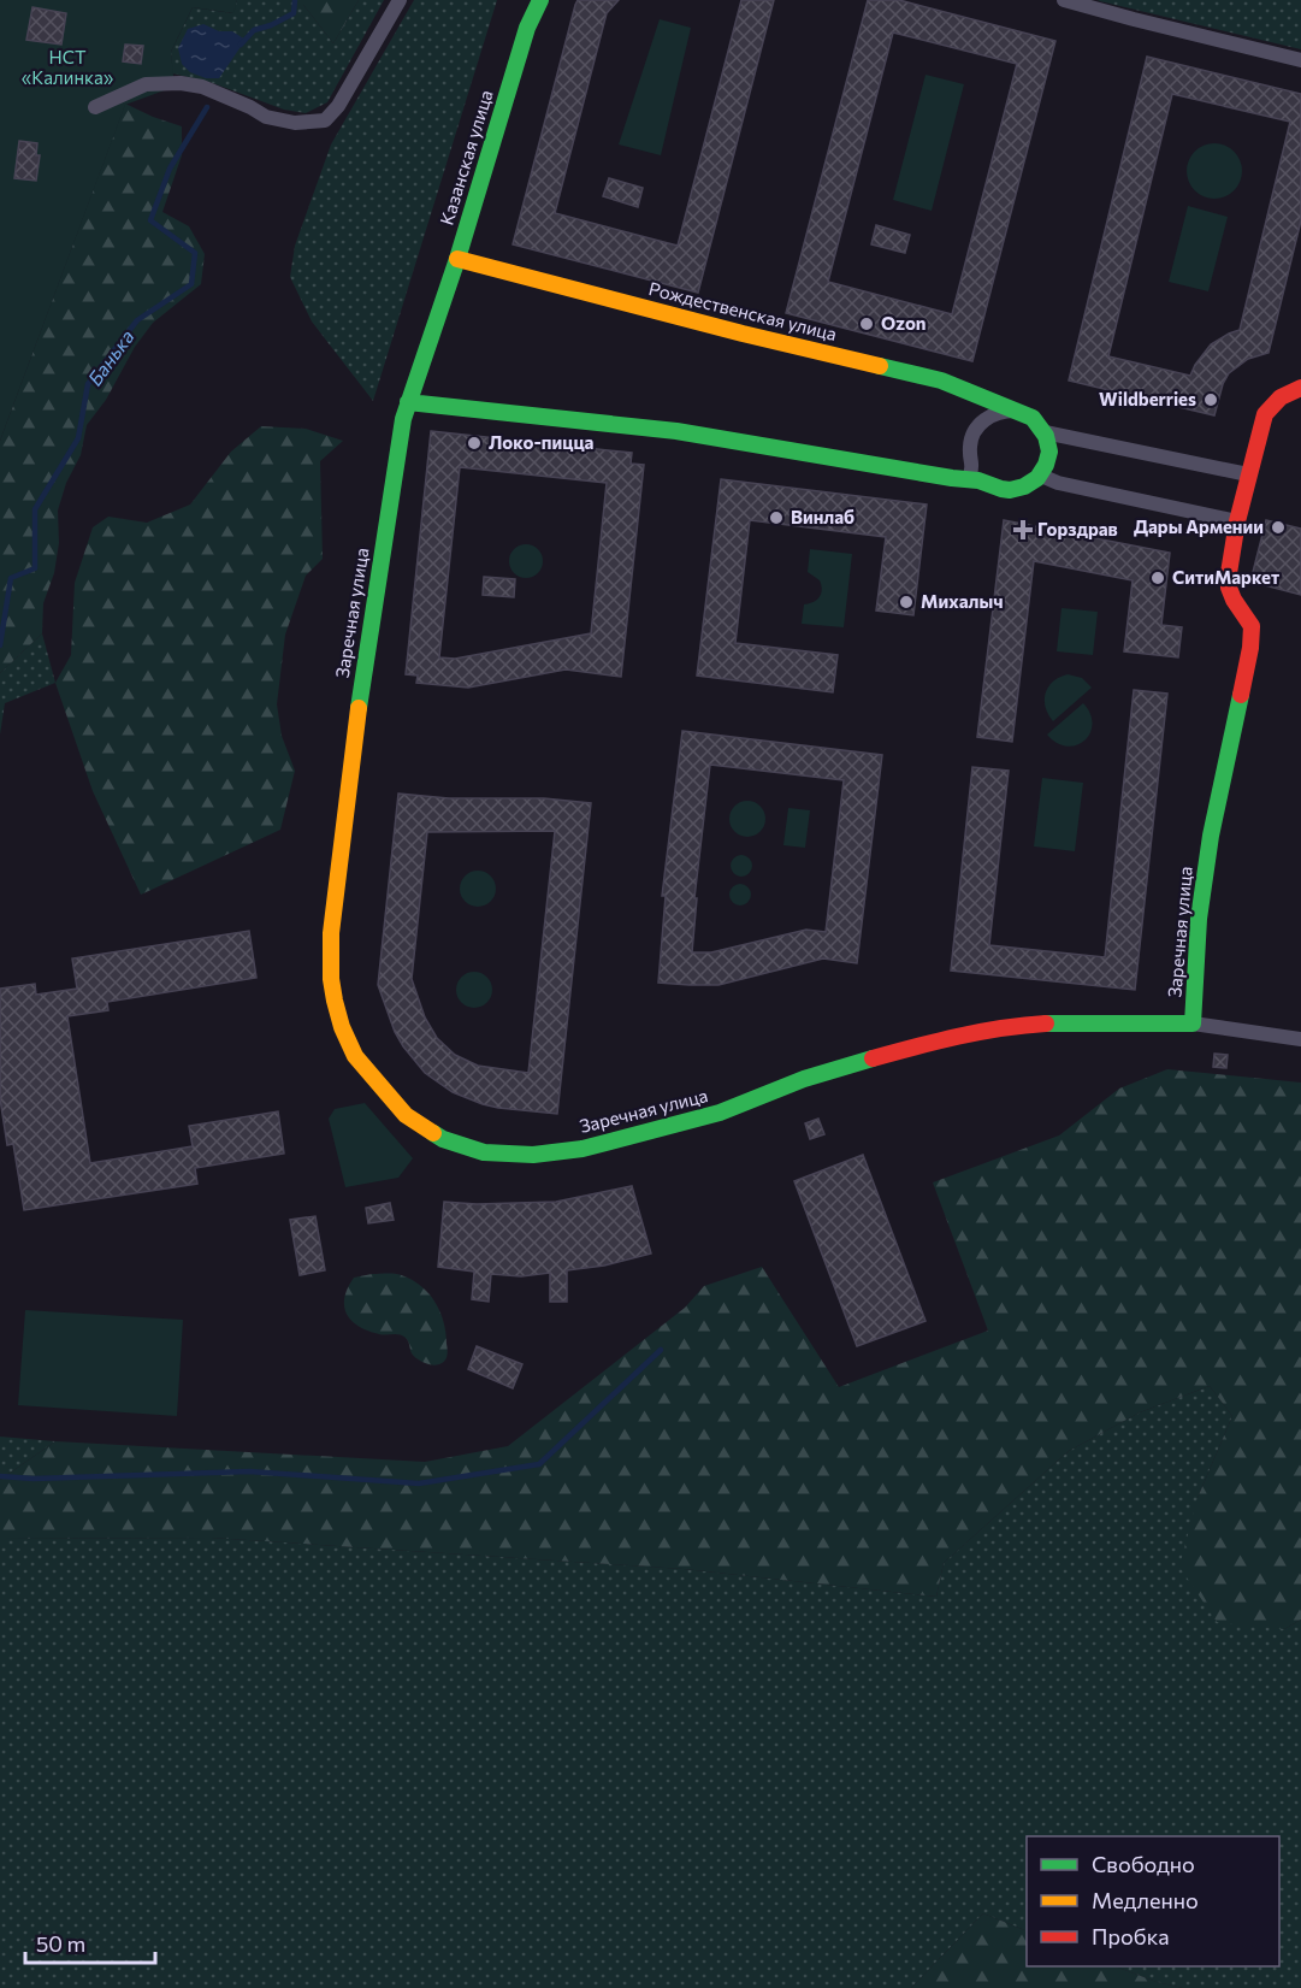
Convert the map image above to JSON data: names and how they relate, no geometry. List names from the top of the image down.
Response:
{
  "streets": {
    "street": ["Казанская улица", "Рождественская улица", "Заречная улица"]
  },
  "crossings": [
    ["Казанская улица", "Рождественская улица"],
    ["Казанская улица", "Заречная улица"],
    ["Рождественская улица", "Заречная улица"]
  ],
  "water": ["Банька"],
  "parks": ["НСТ «Калинка»"],
  "places": {
    "other": [
      "Ozon",
      "Wildberries",
      "Локо-пицца",
      "Винлаб",
      "Дары Армении",
      "СитиМаркет",
      "Михалыч"
    ],
    "health": ["Горздрав"]
  },
  "legend": ["Свободно", "Медленно", "Пробка"],
  "scale_bar": "50 m"
}
